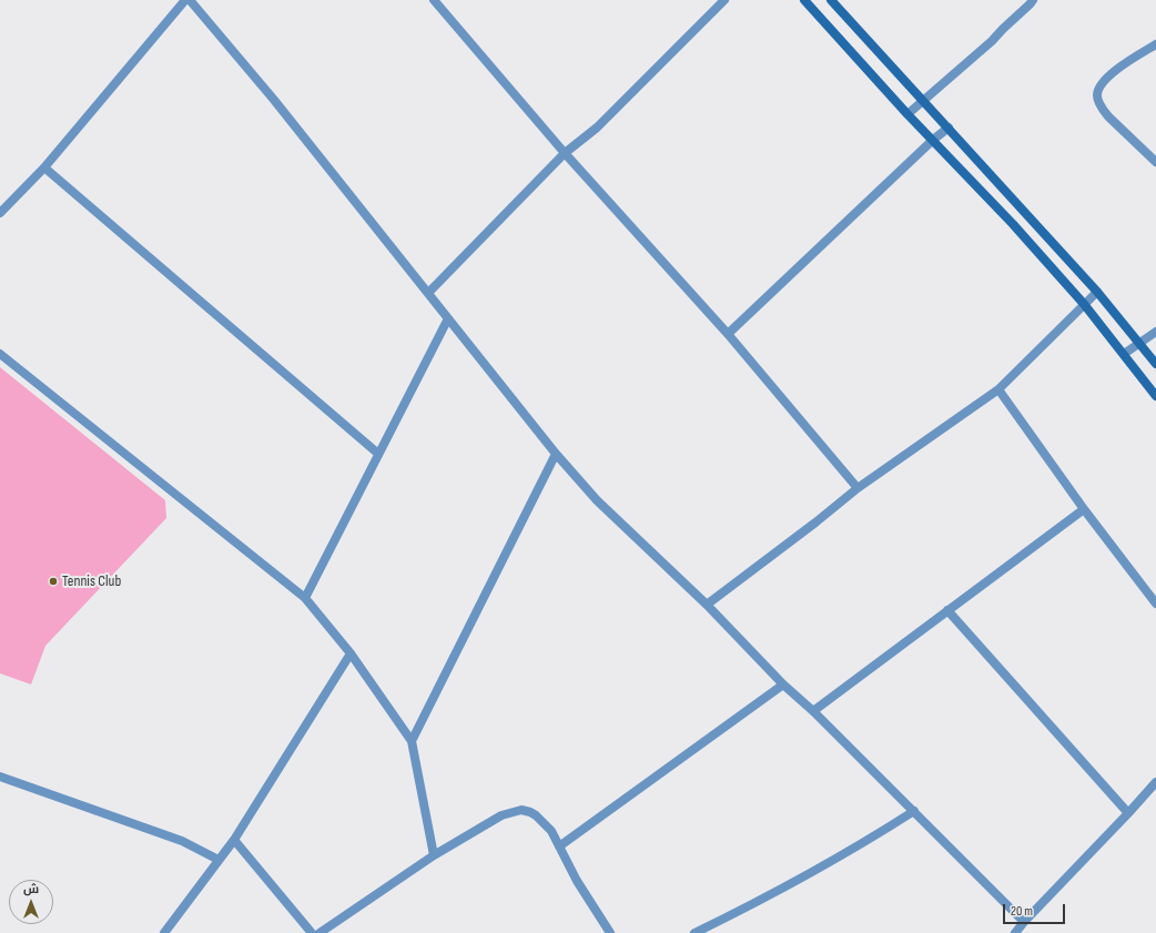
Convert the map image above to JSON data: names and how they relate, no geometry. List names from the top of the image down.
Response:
{
  "places": ["Tennis Club"],
  "scale_bar": "20 m",
  "north": "top"
}
